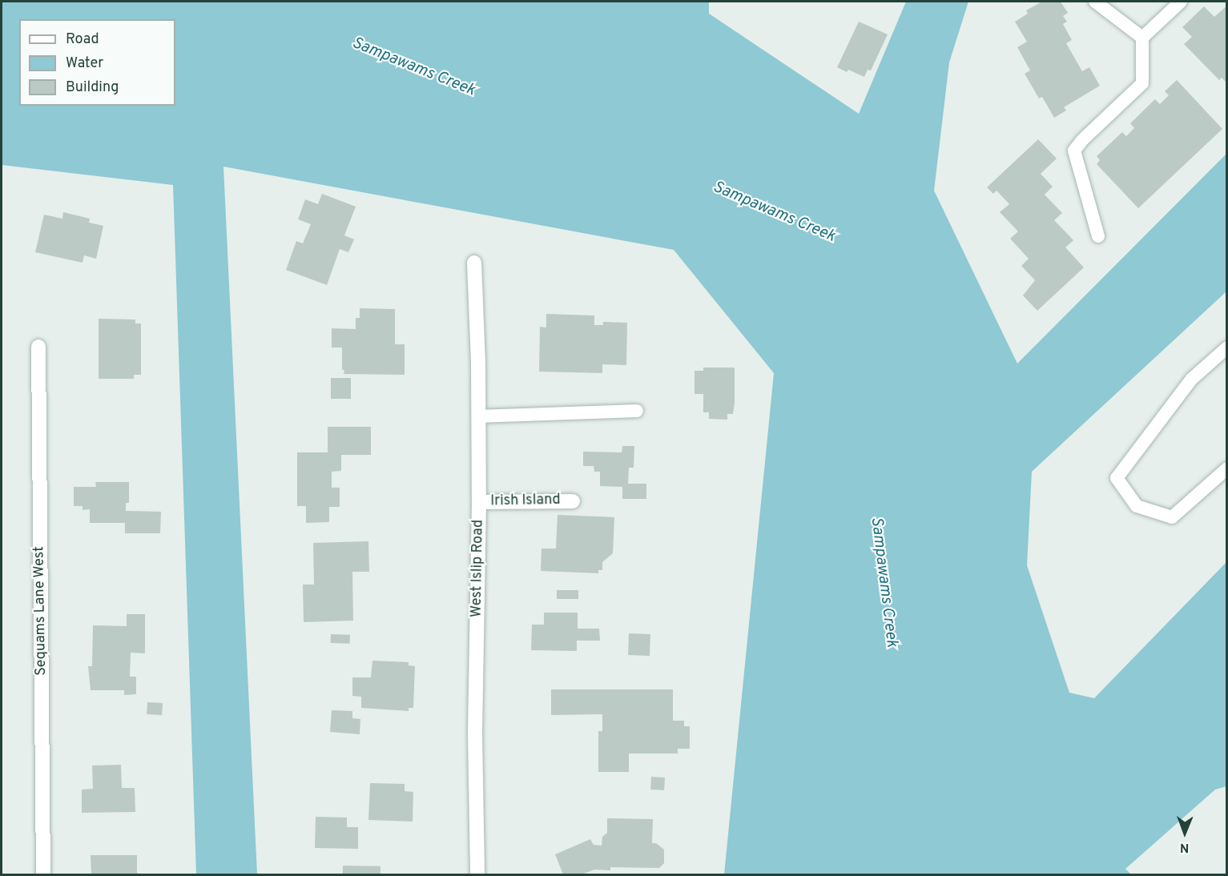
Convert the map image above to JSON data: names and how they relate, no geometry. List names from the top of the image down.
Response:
{
  "streets": {
    "street": ["Irish Island", "West Islip Road", "Sequams Lane West"]
  },
  "crossings": [
    ["Irish Island", "West Islip Road"]
  ],
  "water": ["Sampawams Creek"],
  "legend": ["Road", "Water", "Building"],
  "north": "bottom"
}
